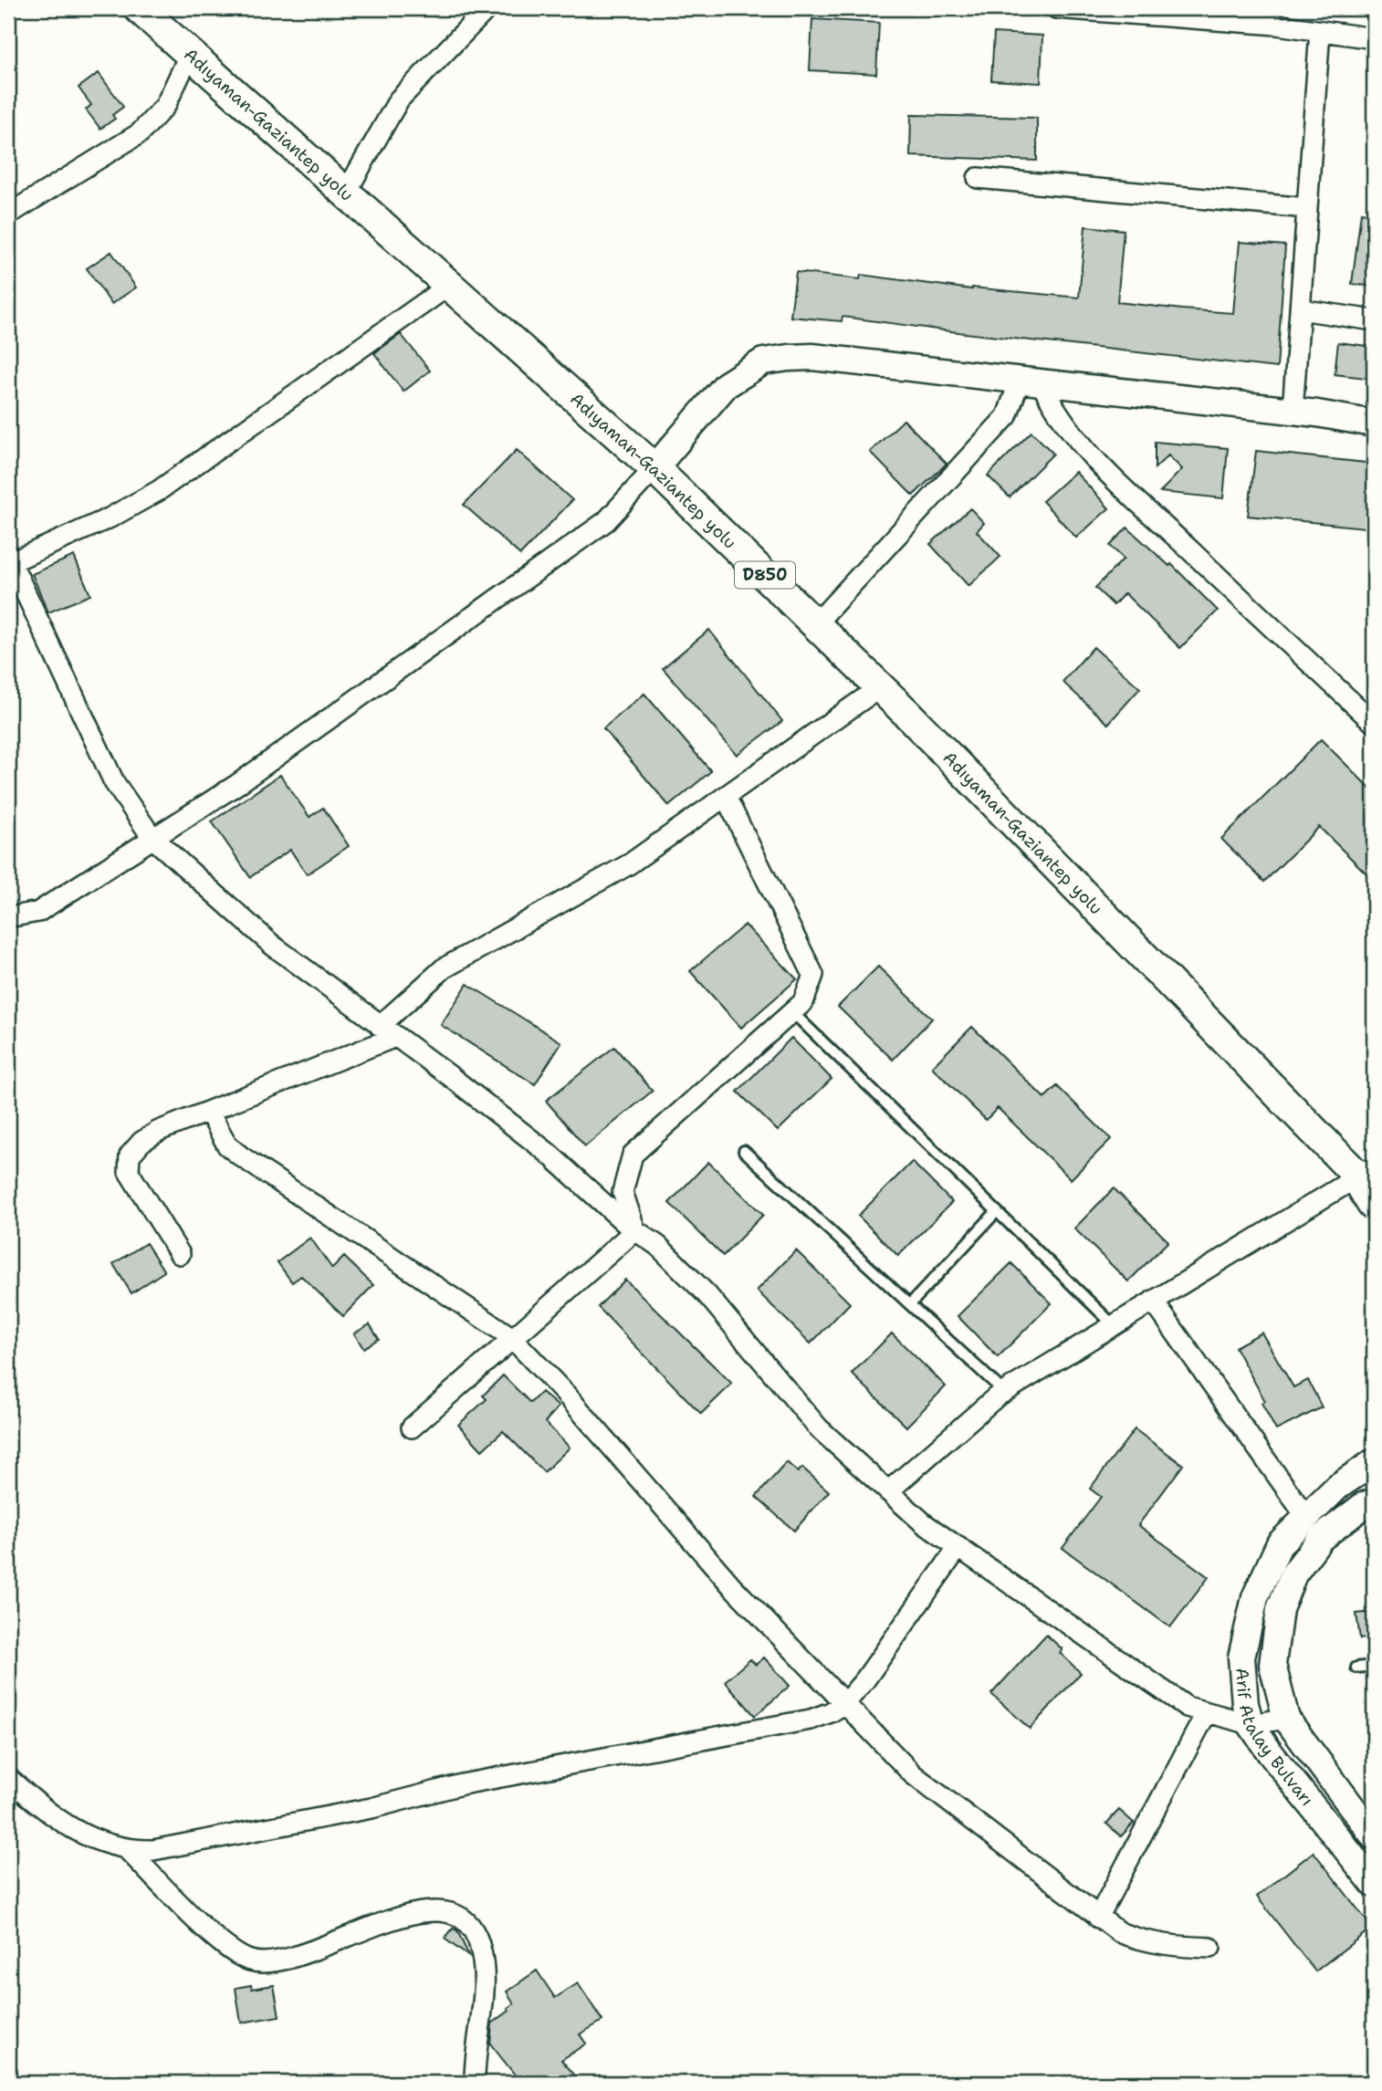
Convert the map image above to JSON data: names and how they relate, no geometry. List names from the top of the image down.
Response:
{
  "streets": {
    "main road": ["Adıyaman-Gaziantep yolu", "D850", "Arif Atalay Bulvarı"]
  }
}
